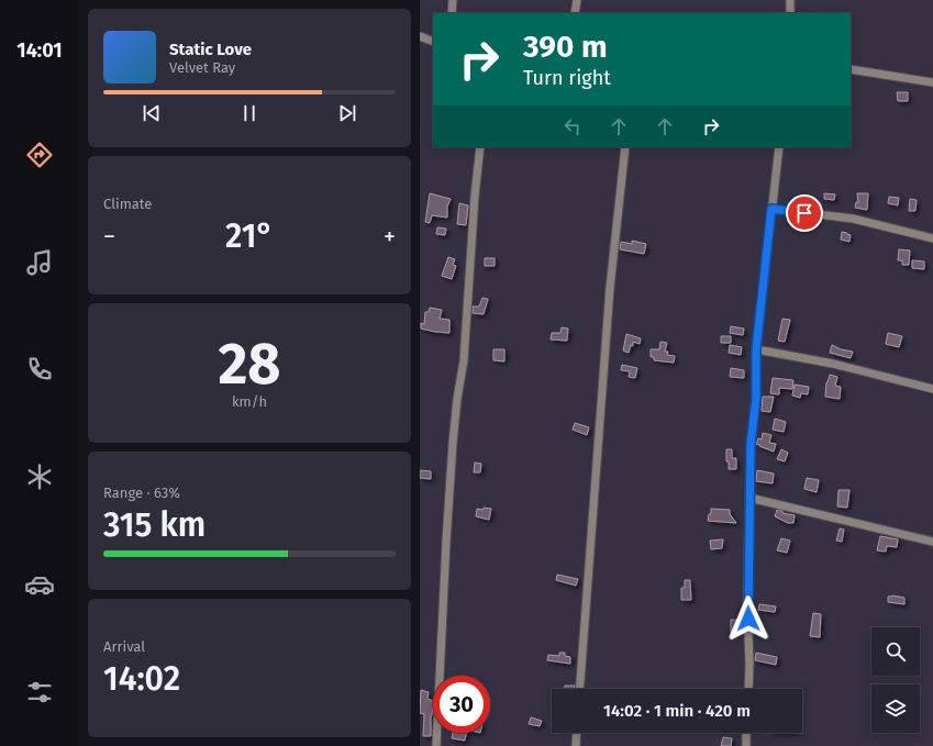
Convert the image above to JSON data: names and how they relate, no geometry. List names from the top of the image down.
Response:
{
  "page": {
    "tabs": "14:01",
    "turn": ["390 m", "Turn right"],
    "song": ["Static Love", "Velvet Ray"],
    "tile": [
      "Climate",
      ["28", "km/h"],
      ["Range · 63%", "315 km"],
      ["Arrival", "14:02"]
    ],
    "heat": ["−", "21°", "+"],
    "limit": "30",
    "trip": "14:02 · 1 min · 420 m"
  }
}
